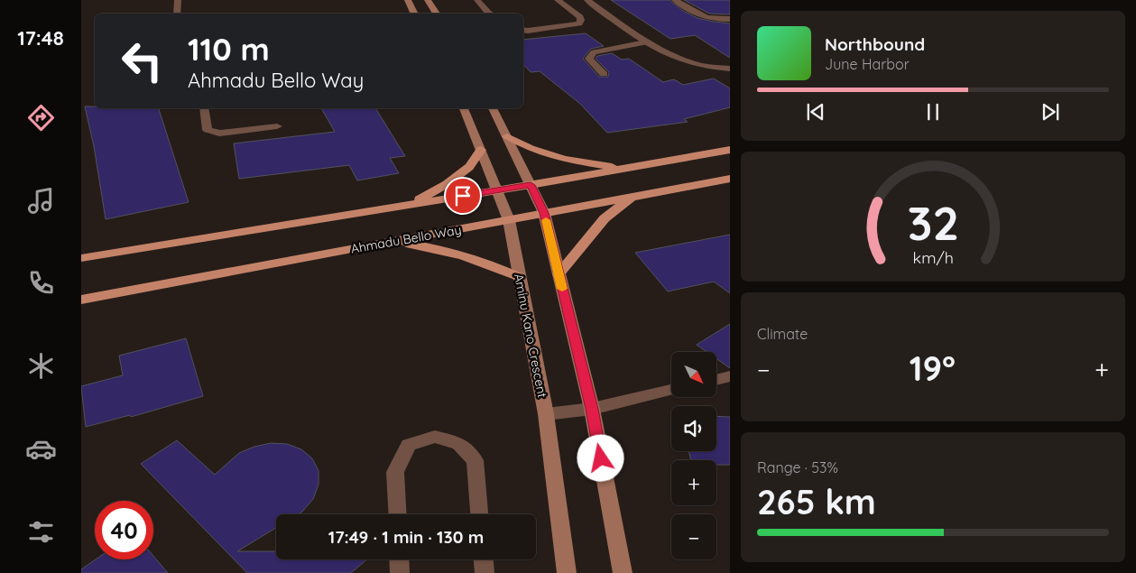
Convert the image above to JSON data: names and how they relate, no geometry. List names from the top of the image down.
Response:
{
  "streets": {
    "main road": ["Ahmadu Bello Way"],
    "street": ["Aminu Kano Crescent"]
  },
  "crossings": [
    ["Ahmadu Bello Way", "Aminu Kano Crescent"]
  ],
  "north": "bottom right",
  "page": {
    "tabs": "17:48",
    "turn": ["110 m", "Ahmadu Bello Way"],
    "song": ["Northbound", "June Harbor"],
    "tile": [
      "Climate",
      ["Range · 53%", "265 km"]
    ],
    "heat": ["−", "19°", "+"],
    "map_buttons": ["+", "−"],
    "limit": "40",
    "trip": "17:49 · 1 min · 130 m",
    "gauge": ["32", "km/h"]
  }
}
